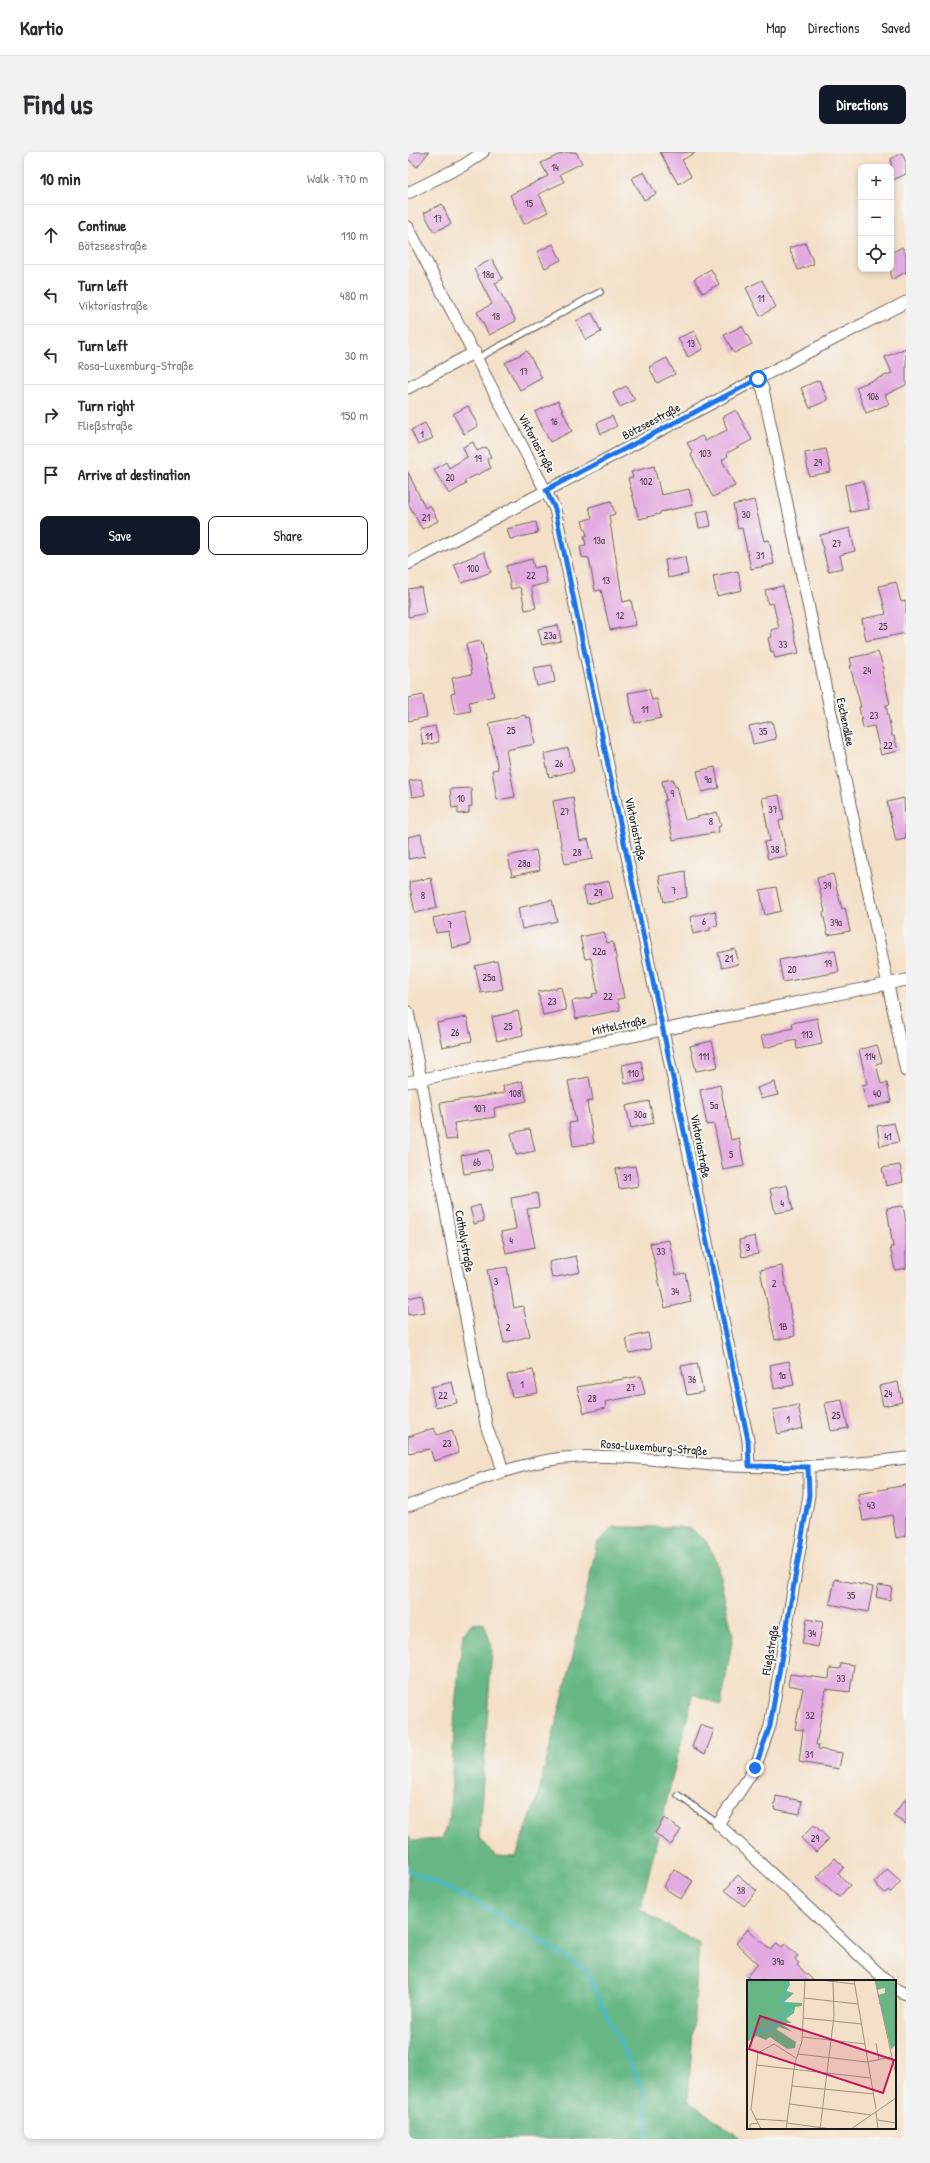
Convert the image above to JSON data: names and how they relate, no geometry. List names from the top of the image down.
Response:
{
  "streets": {
    "street": [
      "Bötzseestraße",
      "Viktoriastraße",
      "Eschenallee",
      "Mittelstraße",
      "Catholystraße",
      "Rosa-Luxemburg-Straße",
      "Fließstraße"
    ]
  },
  "crossings": [
    ["Bötzseestraße", "Viktoriastraße"],
    ["Bötzseestraße", "Eschenallee"],
    ["Viktoriastraße", "Mittelstraße"],
    ["Viktoriastraße", "Rosa-Luxemburg-Straße"],
    ["Eschenallee", "Mittelstraße"],
    ["Mittelstraße", "Catholystraße"],
    ["Catholystraße", "Rosa-Luxemburg-Straße"],
    ["Rosa-Luxemburg-Straße", "Fließstraße"]
  ],
  "house_numbers": [
    "14",
    "15",
    "17",
    "18a",
    "11",
    "18",
    "13",
    "17",
    "106",
    "16",
    "1",
    "103",
    "19",
    "29",
    "20",
    "102",
    "30",
    "21",
    "13a",
    "27",
    "31",
    "100",
    "22",
    "13",
    "12",
    "25",
    "23a",
    "33",
    "24",
    "11",
    "23",
    "25",
    "35",
    "11",
    "22",
    "26",
    "9a",
    "9",
    "10",
    "37",
    "27",
    "8",
    "38",
    "28",
    "28a",
    "39",
    "7",
    "29",
    "8",
    "6",
    "39a",
    "7",
    "22a",
    "21",
    "19",
    "20",
    "25a",
    "22",
    "23",
    "25",
    "26",
    "113",
    "111",
    "114",
    "110",
    "108",
    "40",
    "5a",
    "107",
    "30a",
    "41",
    "5",
    "6b",
    "31",
    "4",
    "4",
    "3",
    "33",
    "3",
    "2",
    "34",
    "1B",
    "2",
    "1a",
    "36",
    "1",
    "27",
    "24",
    "22",
    "28",
    "25",
    "1",
    "23",
    "43",
    "35",
    "34",
    "33",
    "32",
    "31",
    "29",
    "38",
    "39a"
  ],
  "page": {
    "header": "Kartio",
    "nav": ["Map", "Directions", "Saved"],
    "title": "Find us",
    "buttons": [
      "Directions",
      ["Save", "Share"]
    ],
    "heading": ["10 min", "Walk · 770 m"],
    "map_buttons": ["+", "−"],
    "list": [
      ["Continue", "Bötzseestraße", "110 m"],
      ["Turn left", "Viktoriastraße", "480 m"],
      ["Turn left", "Rosa-Luxemburg-Straße", "30 m"],
      ["Turn right", "Fließstraße", "150 m"],
      "Arrive at destination"
    ]
  }
}
